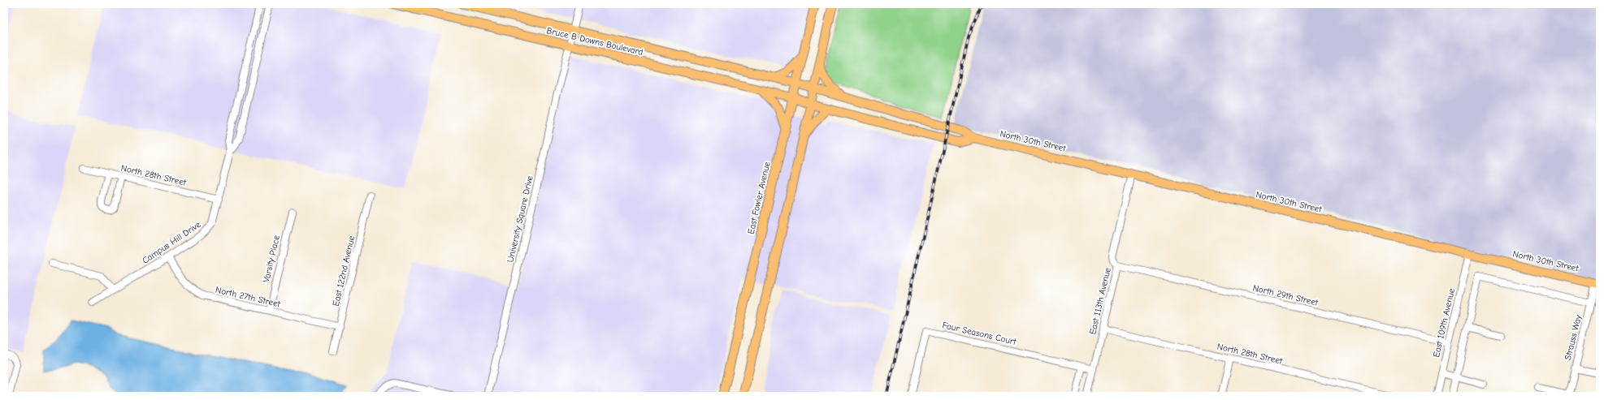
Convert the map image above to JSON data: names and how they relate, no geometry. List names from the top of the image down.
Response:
{
  "streets": {
    "main road": ["Bruce B Downs Boulevard", "North 30th Street", "East Fowler Avenue"],
    "street": [
      "North 28th Street",
      "University Square Drive",
      "Campus Hill Drive",
      "Varsity Place",
      "East 122nd Avenue",
      "North 29th Street",
      "North 27th Street",
      "East 113th Avenue",
      "East 109th Avenue",
      "Four Seasons Court",
      "Strauss Way"
    ]
  },
  "crossings": [
    ["Bruce B Downs Boulevard", "North 30th Street"],
    ["Bruce B Downs Boulevard", "East Fowler Avenue"],
    ["Bruce B Downs Boulevard", "University Square Drive"],
    ["North 30th Street", "East Fowler Avenue"],
    ["North 30th Street", "East 113th Avenue"],
    ["North 30th Street", "East 109th Avenue"],
    ["North 30th Street", "Strauss Way"],
    ["North 28th Street", "Campus Hill Drive"],
    ["North 28th Street", "East 113th Avenue"],
    ["Campus Hill Drive", "North 27th Street"],
    ["Varsity Place", "North 27th Street"],
    ["East 122nd Avenue", "North 27th Street"],
    ["North 29th Street", "East 113th Avenue"],
    ["North 29th Street", "East 109th Avenue"],
    ["East 113th Avenue", "Four Seasons Court"]
  ]
}
